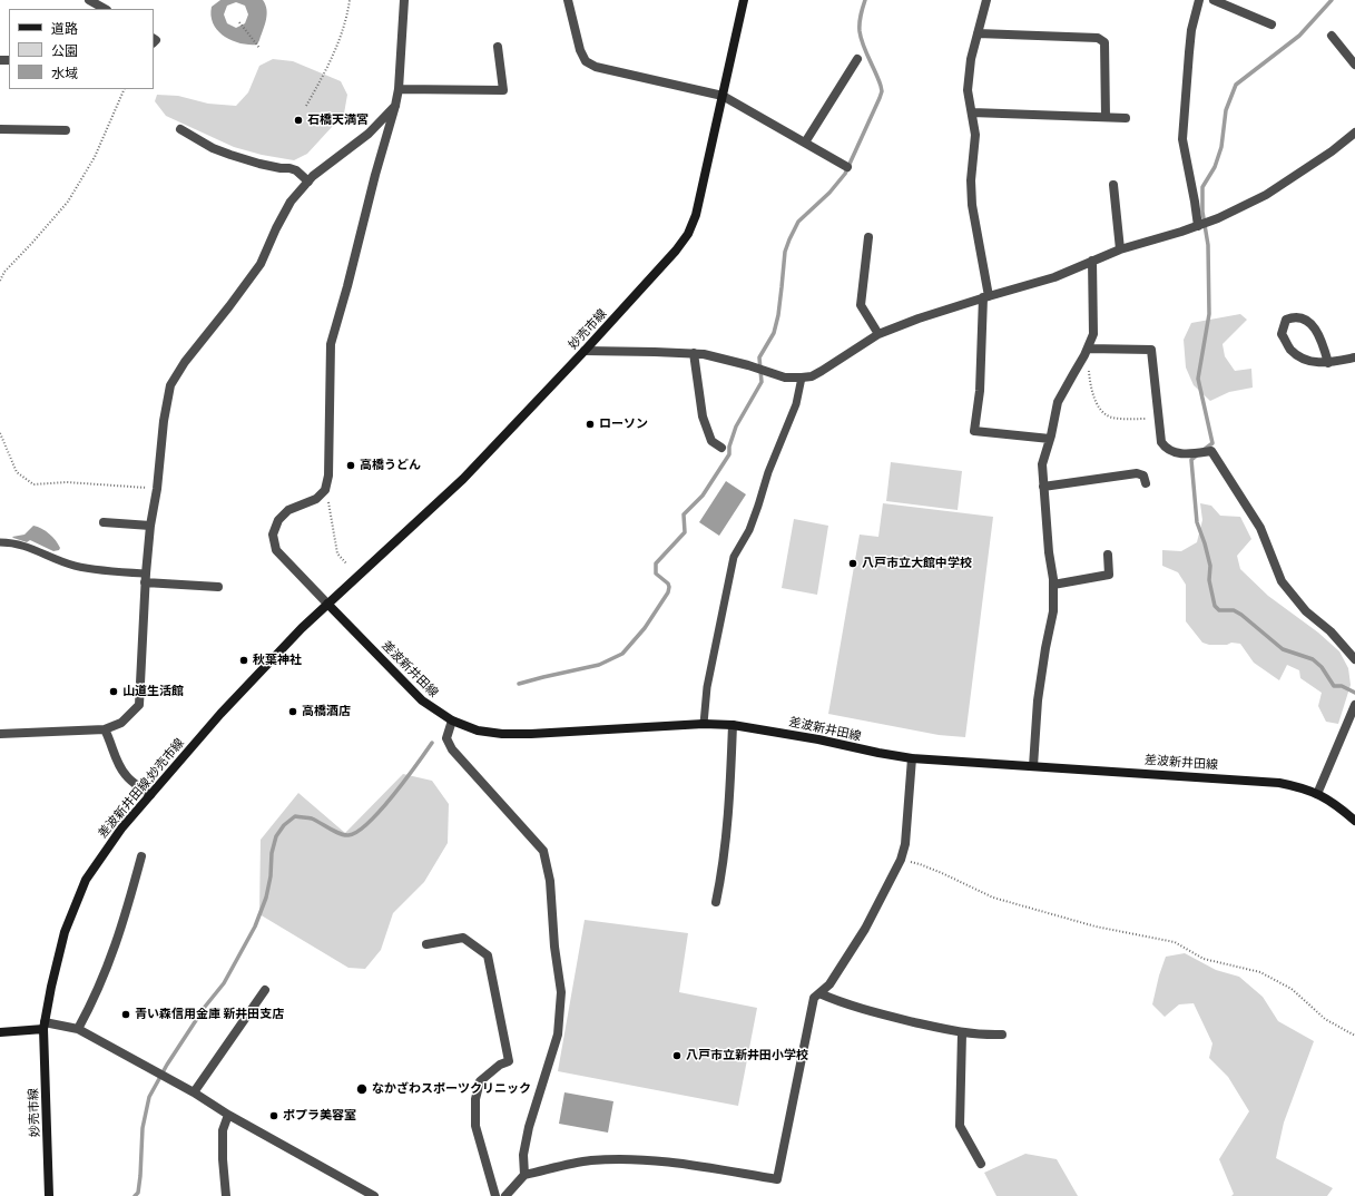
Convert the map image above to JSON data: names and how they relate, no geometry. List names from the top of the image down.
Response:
{
  "streets": {
    "main road": ["妙売市線", "差波新井田線", "差波新井田線;妙売市線"]
  },
  "crossings": [
    ["妙売市線", "差波新井田線"],
    ["妙売市線", "差波新井田線;妙売市線"],
    ["差波新井田線", "差波新井田線;妙売市線"]
  ],
  "places": [
    "石橋天満宮",
    "ローソン",
    "高橋うどん",
    "八戸市立大館中学校",
    "秋葉神社",
    "山道生活館",
    "高橋酒店",
    "青い森信用金庫 新井田支店",
    "八戸市立新井田小学校",
    "なかざわスポーツクリニック",
    "ポプラ美容室"
  ],
  "legend": ["道路", "公園", "水域"]
}
